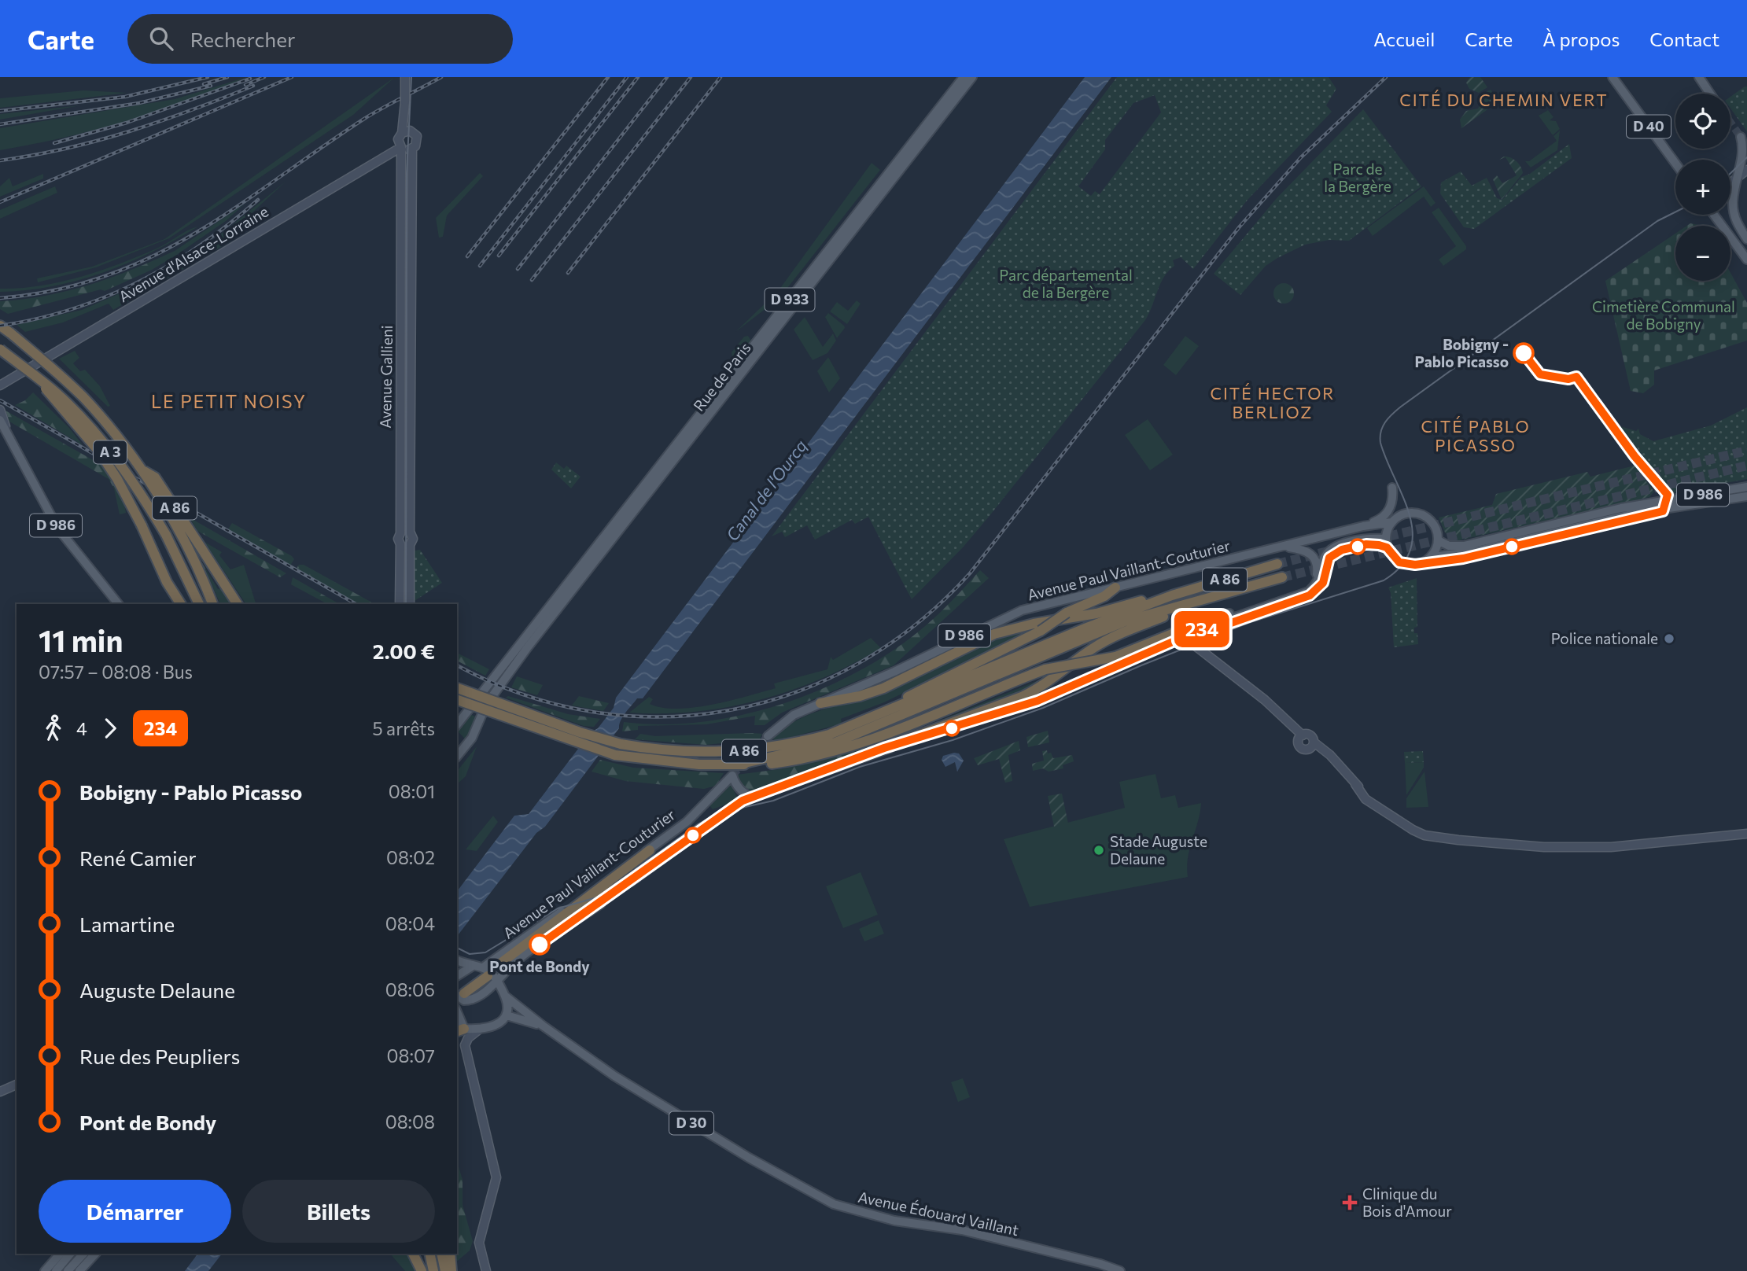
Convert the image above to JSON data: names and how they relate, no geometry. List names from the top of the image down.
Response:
{
  "streets": {
    "highway": ["A 3", "A 86"],
    "main road": [
      "D 40",
      "D 933",
      "Rue de Paris",
      "D 986",
      "Avenue Paul Vaillant-Couturier",
      "D 30",
      "Avenue Édouard Vaillant"
    ],
    "street": ["Avenue d'Alsace-Lorraine", "Avenue Gallieni"]
  },
  "crossings": [
    ["Avenue d'Alsace-Lorraine", "Avenue Gallieni"],
    ["D 933", "Rue de Paris"],
    ["A 3", "A 86"],
    ["D 986", "Avenue Paul Vaillant-Couturier"]
  ],
  "districts": [
    "CITÉ DU CHEMIN VERT",
    "CITÉ HECTOR BERLIOZ",
    "LE PETIT NOISY",
    "CITÉ PABLO PICASSO"
  ],
  "water": ["Canal de l'Ourcq"],
  "parks": ["Parc de la Bergère", "Parc départemental de la Bergère", "Cimetière Communal de Bobigny"],
  "places": {
    "other": [
      "Bobigny - Pablo Picasso",
      "Police nationale",
      "Stade Auguste Delaune",
      "Pont de Bondy"
    ],
    "health": ["Clinique du Bois d'Amour"]
  },
  "lines": ["bus line 234"],
  "page": {
    "header": "Carte",
    "search": "Rechercher",
    "nav": [
      "Accueil",
      "Carte",
      "À propos",
      "Contact"
    ],
    "on_map": "234",
    "map_buttons": ["+", "−"],
    "heading": ["11 min", "07:57 – 08:08 · Bus", "2.00 €"],
    "legs": ["4", "234", "5 arrêts"],
    "list": [
      {
        "name": "Bobigny - Pablo Picasso",
        "value": "08:01"
      },
      {
        "name": "René Camier",
        "value": "08:02"
      },
      {
        "name": "Lamartine",
        "value": "08:04"
      },
      {
        "name": "Auguste Delaune",
        "value": "08:06"
      },
      {
        "name": "Rue des Peupliers",
        "value": "08:07"
      },
      {
        "name": "Pont de Bondy",
        "value": "08:08"
      }
    ],
    "buttons": ["Démarrer", "Billets"]
  }
}
